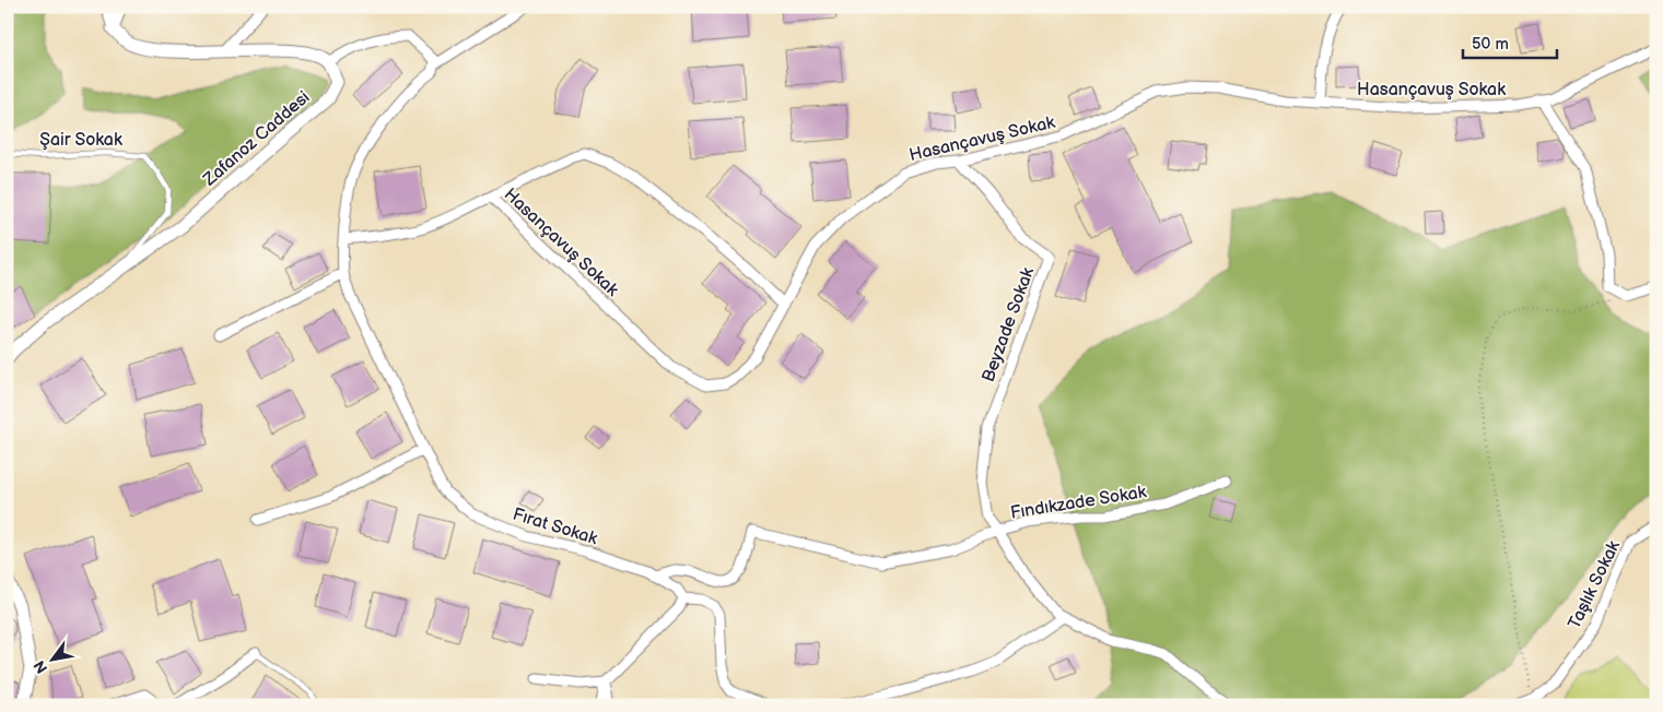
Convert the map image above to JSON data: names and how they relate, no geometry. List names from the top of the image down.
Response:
{
  "streets": {
    "street": [
      "Hasançavuş Sokak",
      "Zafanoz Caddesi",
      "Beyzade Sokak",
      "Fındıkzade Sokak",
      "Fırat Sokak",
      "Taşlık Sokak"
    ],
    "lane": ["Şair Sokak"]
  },
  "crossings": [
    ["Hasançavuş Sokak", "Beyzade Sokak"],
    ["Hasançavuş Sokak", "Fırat Sokak"],
    ["Zafanoz Caddesi", "Şair Sokak"],
    ["Beyzade Sokak", "Fındıkzade Sokak"],
    ["Fındıkzade Sokak", "Fırat Sokak"]
  ],
  "scale_bar": "50 m",
  "north": "bottom left"
}
